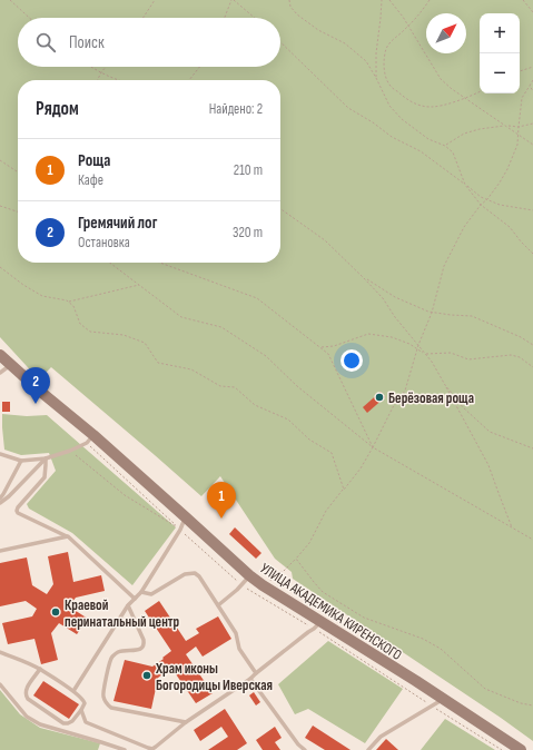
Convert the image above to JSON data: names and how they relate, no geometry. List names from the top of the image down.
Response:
{
  "streets": {
    "main road": ["УЛИЦА АКАДЕМИКА КИРЕНСКОГО"]
  },
  "places": ["Берёзовая роща", "Краевой перинатальный центр", "Храм иконы Богородицы Иверская"],
  "north": "top right",
  "page": {
    "map_buttons": ["+", "−"],
    "search": "Поиск",
    "heading": ["Рядом", "Найдено: 2"],
    "list": [
      {
        "mark": "1",
        "name": "Роща",
        "note": "Кафе",
        "value": "210 m"
      },
      {
        "mark": "2",
        "name": "Гремячий лог",
        "note": "Остановка",
        "value": "320 m"
      }
    ],
    "pins": ["2", "1"]
  }
}
